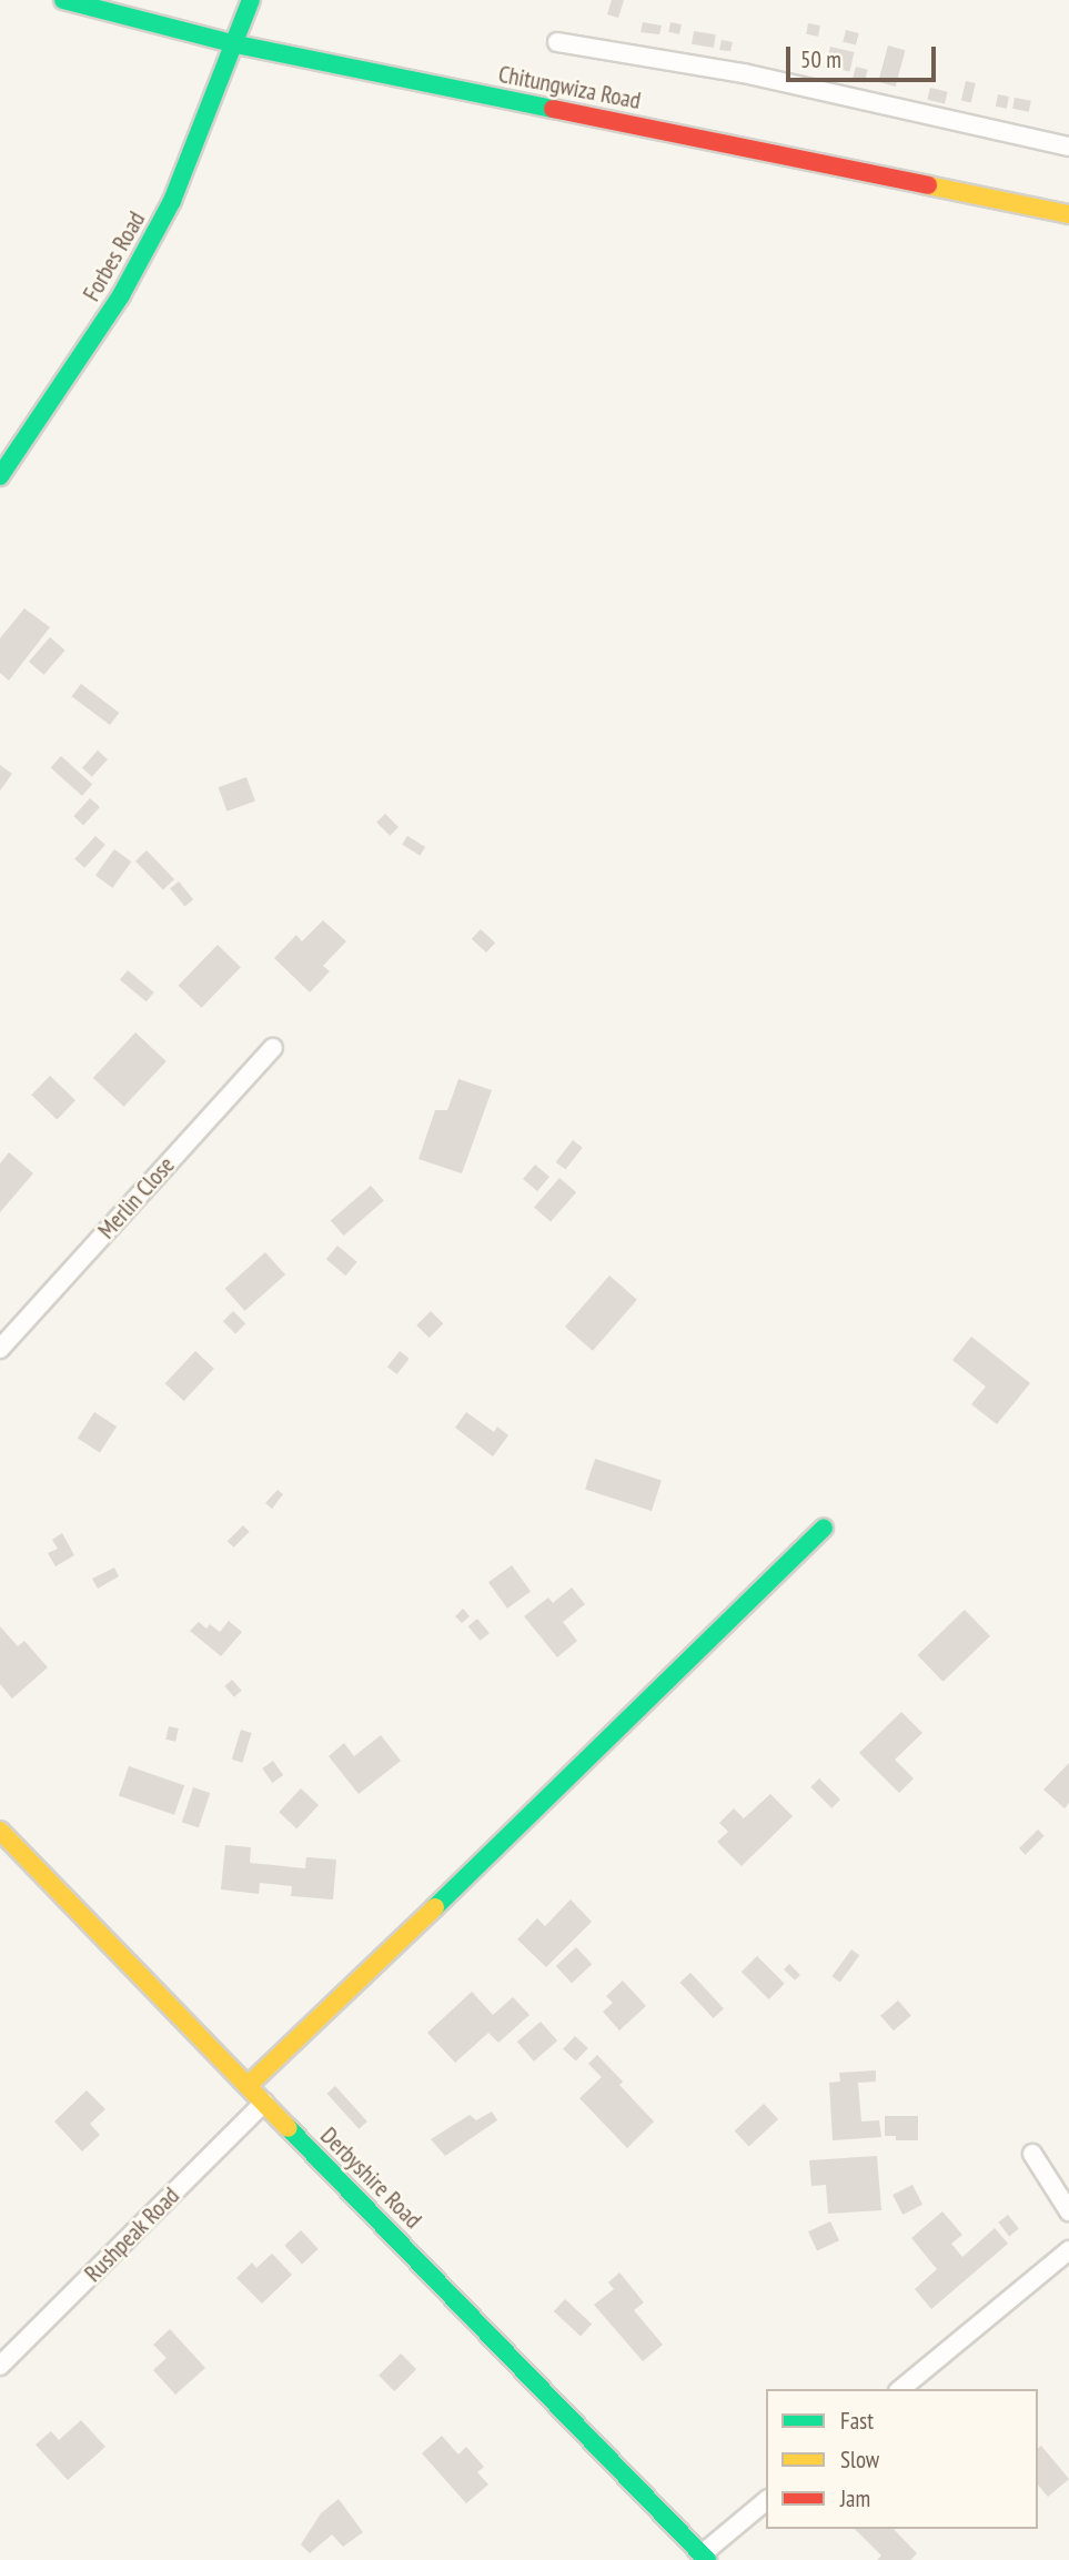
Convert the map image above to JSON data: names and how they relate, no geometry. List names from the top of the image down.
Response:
{
  "streets": {
    "street": [
      "Chitungwiza Road",
      "Forbes Road",
      "Merlin Close",
      "Derbyshire Road",
      "Rushpeak Road"
    ]
  },
  "crossings": [
    ["Chitungwiza Road", "Forbes Road"],
    ["Derbyshire Road", "Rushpeak Road"]
  ],
  "legend": ["Fast", "Slow", "Jam"],
  "scale_bar": "50 m"
}
